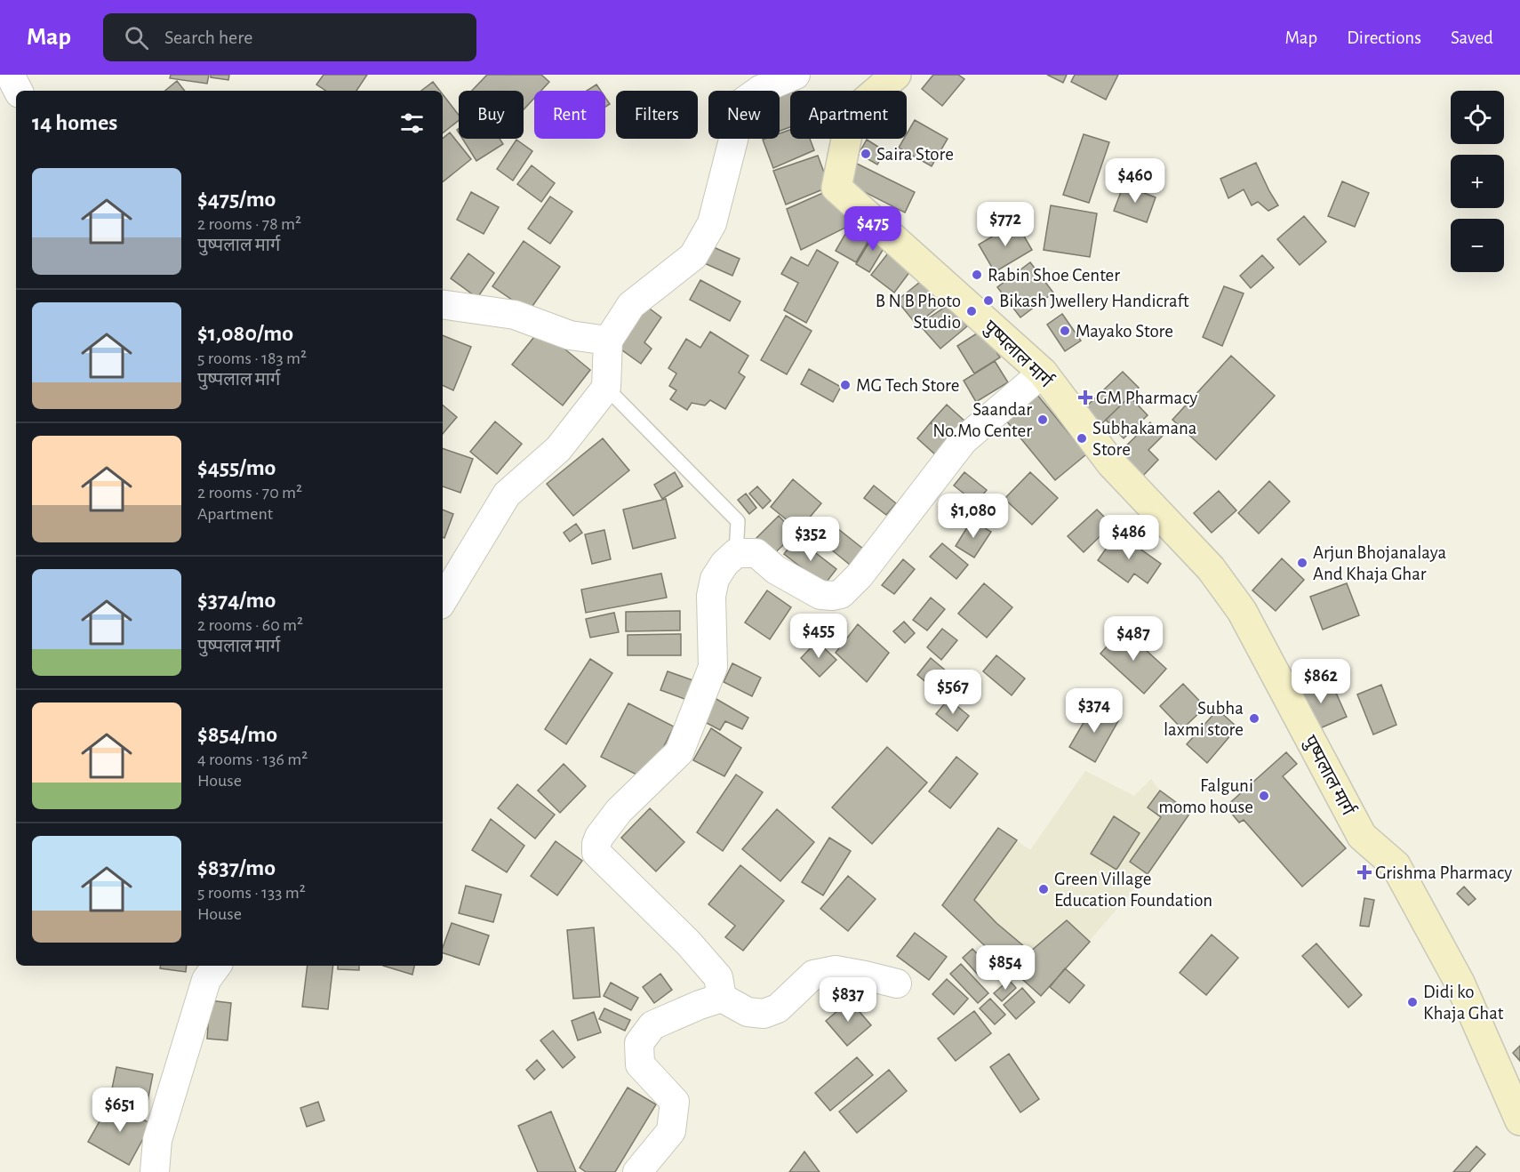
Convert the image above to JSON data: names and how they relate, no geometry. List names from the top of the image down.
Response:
{
  "streets": {
    "street": ["पुष्पलाल मार्ग"]
  },
  "places": {
    "other": [
      "Saira Store",
      "Rabin Shoe Center",
      "Bikash Jwellery Handicraft",
      "B N B Photo Studio",
      "Mayako Store",
      "MG Tech Store",
      "Saandar No.Mo Center",
      "Subhakamana Store",
      "Arjun Bhojanalaya And Khaja Ghar",
      "Subha laxmi store",
      "Falguni momo house",
      "Green Village Education Foundation",
      "Didi ko Khaja Ghat"
    ],
    "health": ["GM Pharmacy", "Grishma Pharmacy"]
  },
  "page": {
    "header": "Map",
    "search": "Search here",
    "nav": ["Map", "Directions", "Saved"],
    "map_buttons": ["+", "−"],
    "chip": [
      "Buy",
      "Rent",
      "Filters",
      "New",
      "Apartment"
    ],
    "heading": "14 homes",
    "list": [
      {
        "name": "$475/mo",
        "note": "2 rooms · 78 m² · पुष्पलाल मार्ग"
      },
      {
        "name": "$1,080/mo",
        "note": "5 rooms · 183 m² · पुष्पलाल मार्ग"
      },
      {
        "name": "$455/mo",
        "note": "2 rooms · 70 m² · Apartment"
      },
      {
        "name": "$374/mo",
        "note": "2 rooms · 60 m² · पुष्पलाल मार्ग"
      },
      {
        "name": "$854/mo",
        "note": "4 rooms · 136 m² · House"
      },
      {
        "name": "$837/mo",
        "note": "5 rooms · 133 m² · House"
      }
    ],
    "price": [
      "$460",
      "$772",
      "$475",
      "$1,080",
      "$486",
      "$352",
      "$455",
      "$487",
      "$862",
      "$567",
      "$374",
      "$854",
      "$837",
      "$651"
    ]
  }
}
